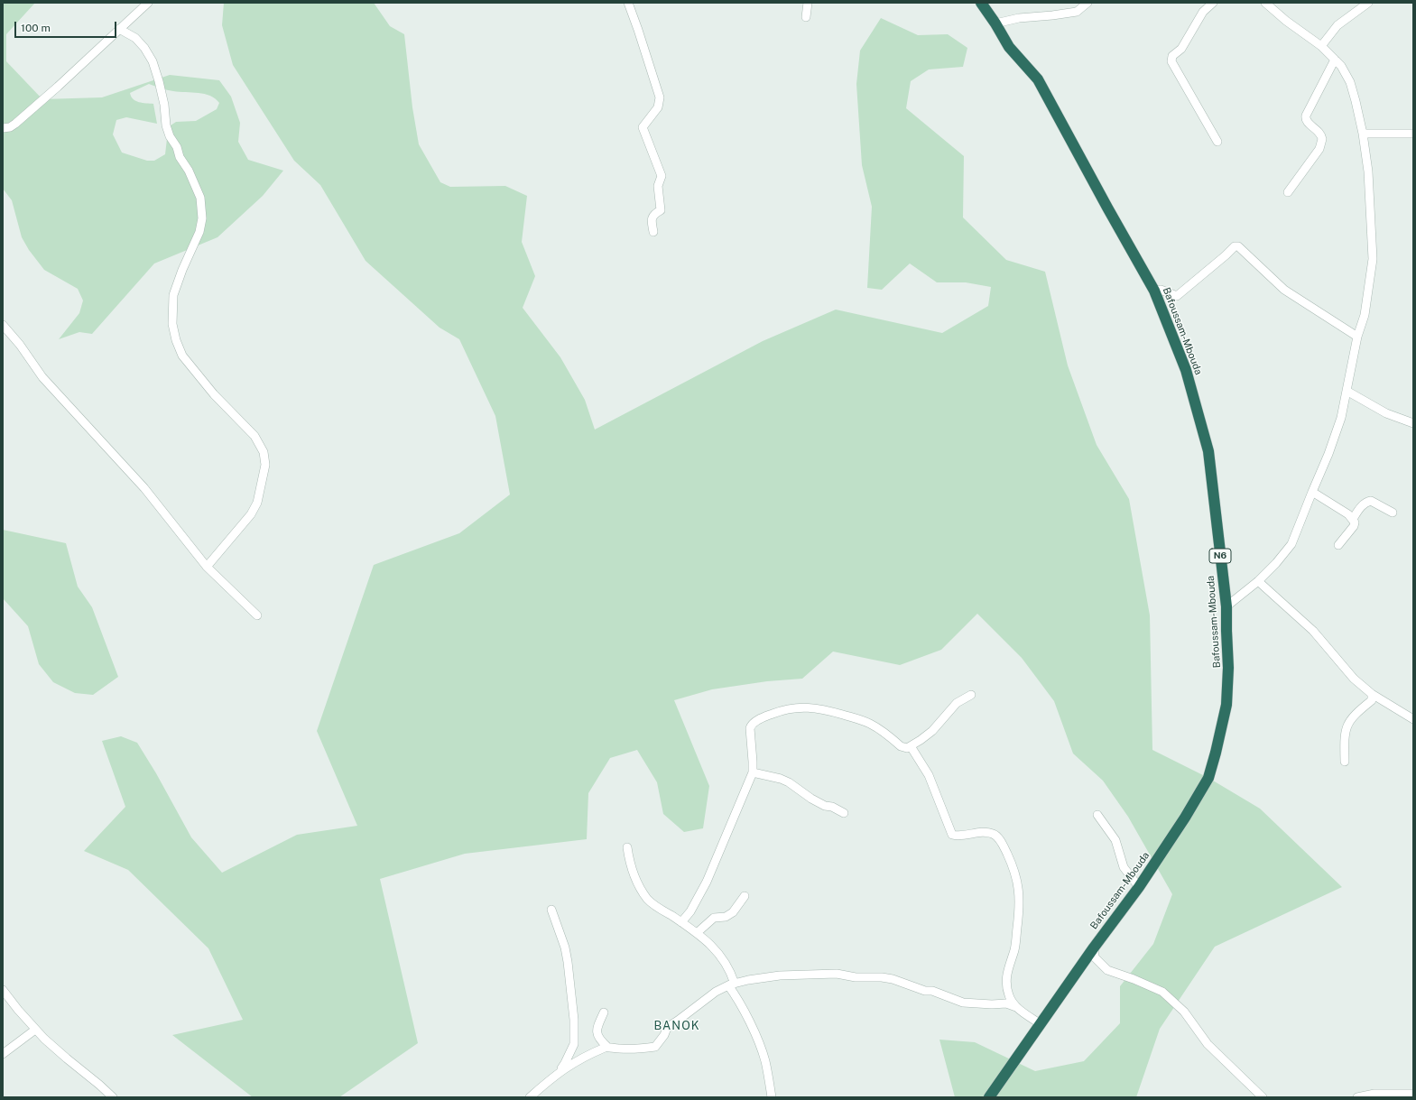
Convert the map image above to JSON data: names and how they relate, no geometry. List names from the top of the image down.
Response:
{
  "streets": {
    "highway": ["Bafoussam-Mbouda", "N6"]
  },
  "districts": ["BANOK"],
  "scale_bar": "100 m"
}
